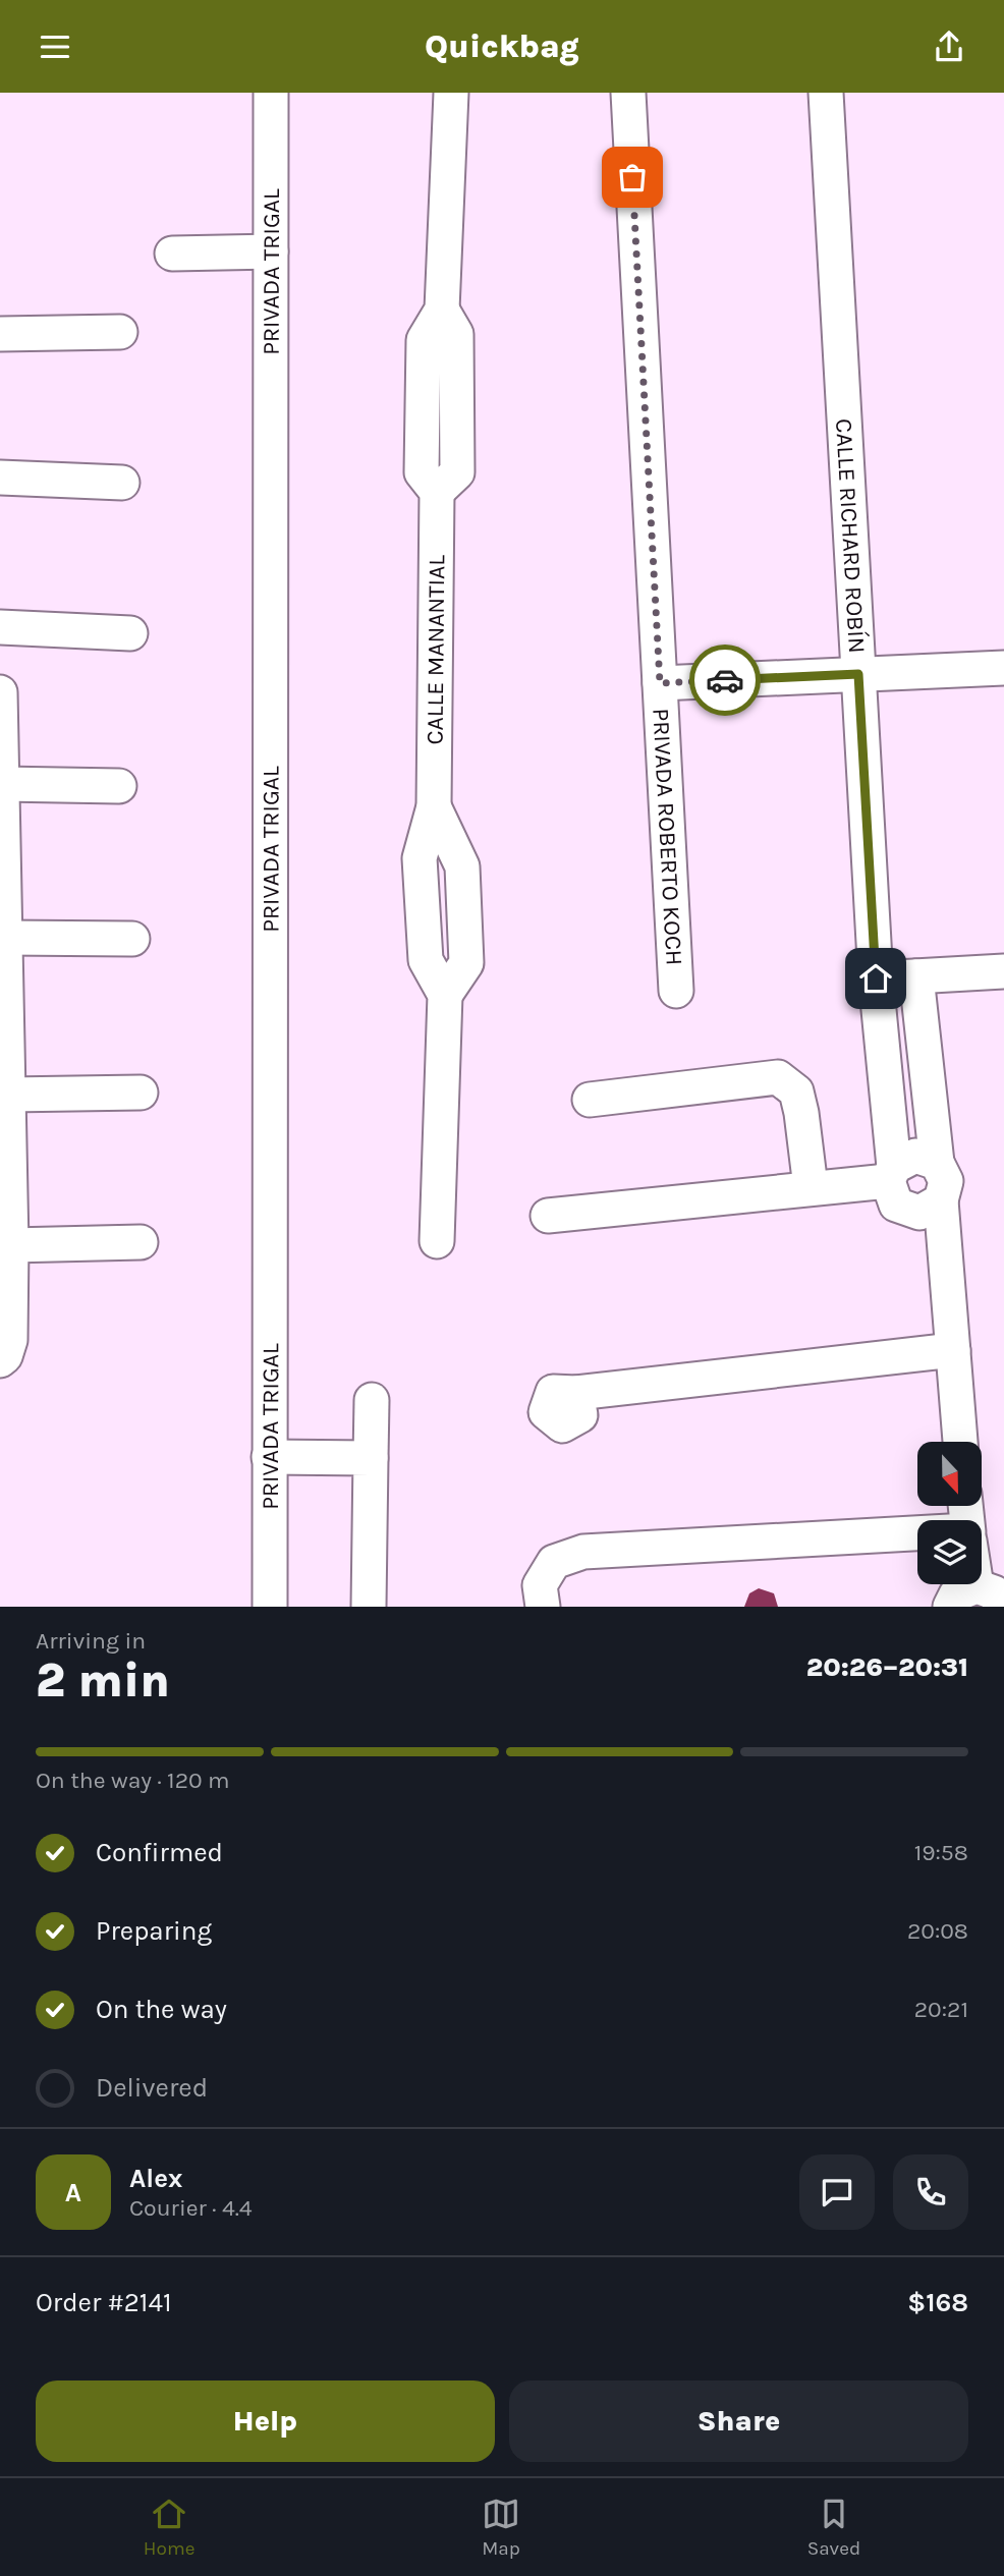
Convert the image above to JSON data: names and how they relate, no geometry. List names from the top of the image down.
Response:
{
  "streets": {
    "street": [
      "PRIVADA TRIGAL",
      "CALLE RICHARD ROBÍN",
      "CALLE MANANTIAL",
      "PRIVADA ROBERTO KOCH"
    ]
  },
  "north": "bottom",
  "page": {
    "header": "Quickbag",
    "heading": ["2 min", "Arriving in", "20:26–20:31"],
    "panel": [
      "Alex",
      "Courier · 4.4",
      "Order #2141",
      "$168"
    ],
    "bar": "On the way · 120 m",
    "list": [
      ["Confirmed", "19:58"],
      ["Preparing", "20:08"],
      ["On the way", "20:21"],
      "Delivered"
    ],
    "round": "A",
    "buttons": ["Help", "Share"],
    "tabs": ["Home", "Map", "Saved"]
  }
}
